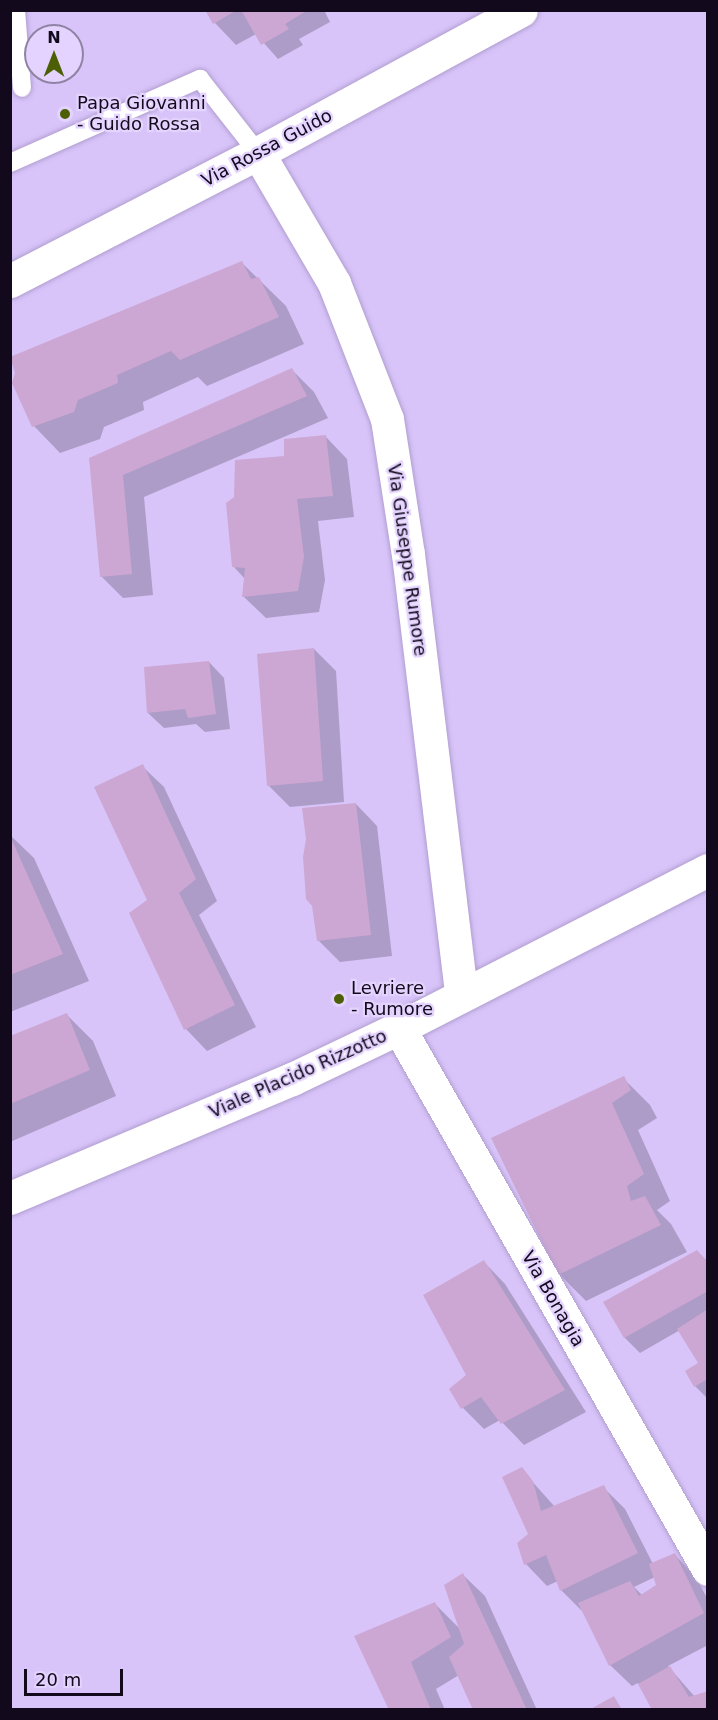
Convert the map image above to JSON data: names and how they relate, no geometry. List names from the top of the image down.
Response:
{
  "streets": {
    "street": [
      "Via Rossa Guido",
      "Via Giuseppe Rumore",
      "Viale Placido Rizzotto",
      "Via Bonagia"
    ]
  },
  "crossings": [
    ["Via Rossa Guido", "Via Giuseppe Rumore"],
    ["Via Giuseppe Rumore", "Viale Placido Rizzotto"],
    ["Viale Placido Rizzotto", "Via Bonagia"]
  ],
  "places": ["Papa Giovanni - Guido Rossa", "Levriere - Rumore"],
  "scale_bar": "20 m",
  "north": "top"
}
